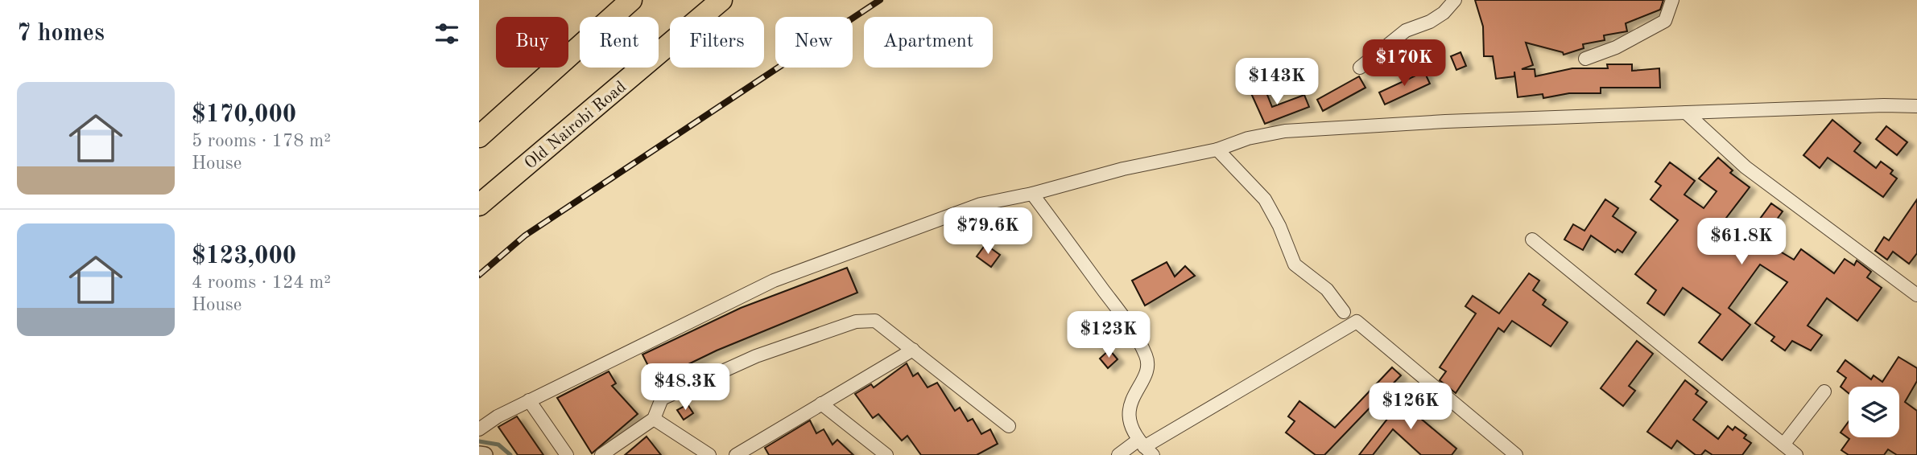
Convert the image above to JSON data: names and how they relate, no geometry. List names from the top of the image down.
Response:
{
  "streets": {
    "highway": ["Old Nairobi Road"]
  },
  "page": {
    "heading": "7 homes",
    "chip": [
      "Buy",
      "Rent",
      "Filters",
      "New",
      "Apartment"
    ],
    "price": [
      "$170K",
      "$143K",
      "$79.6K",
      "$61.8K",
      "$123K",
      "$48.3K",
      "$126K"
    ],
    "list": [
      {
        "name": "$170,000",
        "note": "5 rooms · 178 m² · House"
      },
      {
        "name": "$123,000",
        "note": "4 rooms · 124 m² · House"
      }
    ]
  }
}
